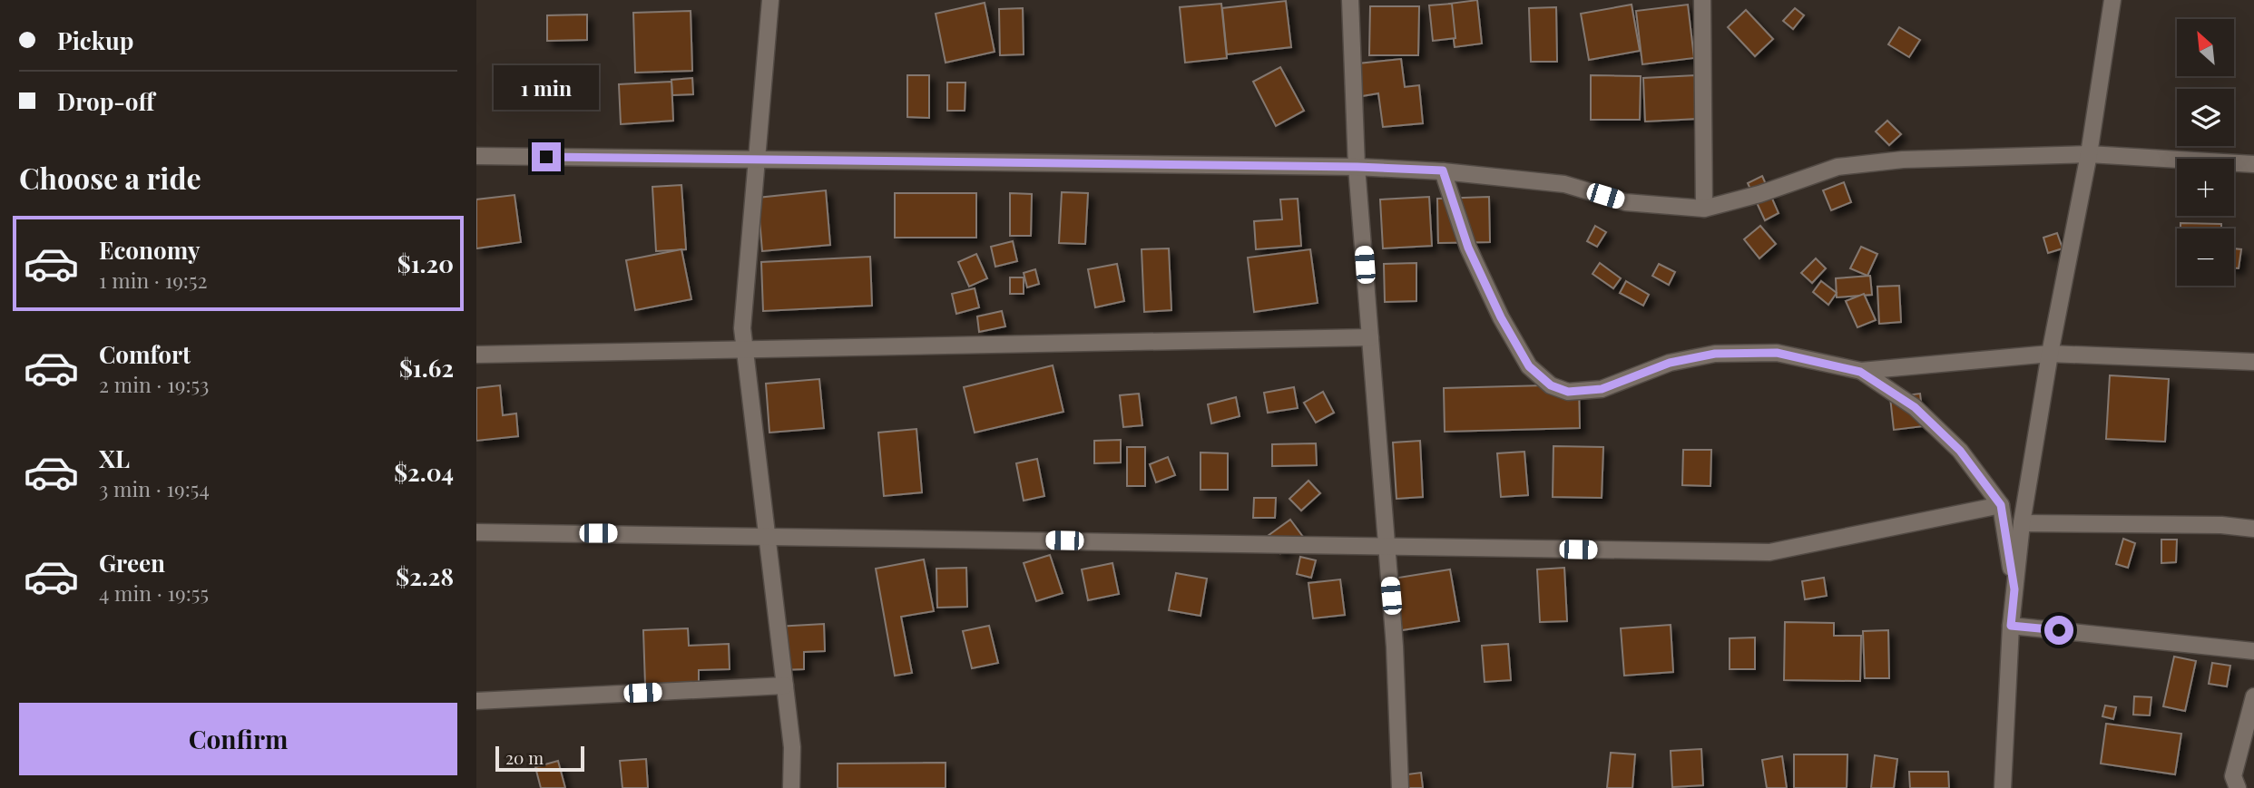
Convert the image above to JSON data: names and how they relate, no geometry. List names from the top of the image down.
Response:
{
  "scale_bar": "20 m",
  "north": "top left",
  "page": {
    "banner": ["Pickup", "Drop-off"],
    "map_buttons": ["+", "−"],
    "bubble": "1 min",
    "heading": "Choose a ride",
    "list": [
      {
        "name": "Economy",
        "note": "1 min · 19:52",
        "value": "$1.20"
      },
      {
        "name": "Comfort",
        "note": "2 min · 19:53",
        "value": "$1.62"
      },
      {
        "name": "XL",
        "note": "3 min · 19:54",
        "value": "$2.04"
      },
      {
        "name": "Green",
        "note": "4 min · 19:55",
        "value": "$2.28"
      }
    ],
    "buttons": "Confirm",
    "scale": "20 m"
  }
}
